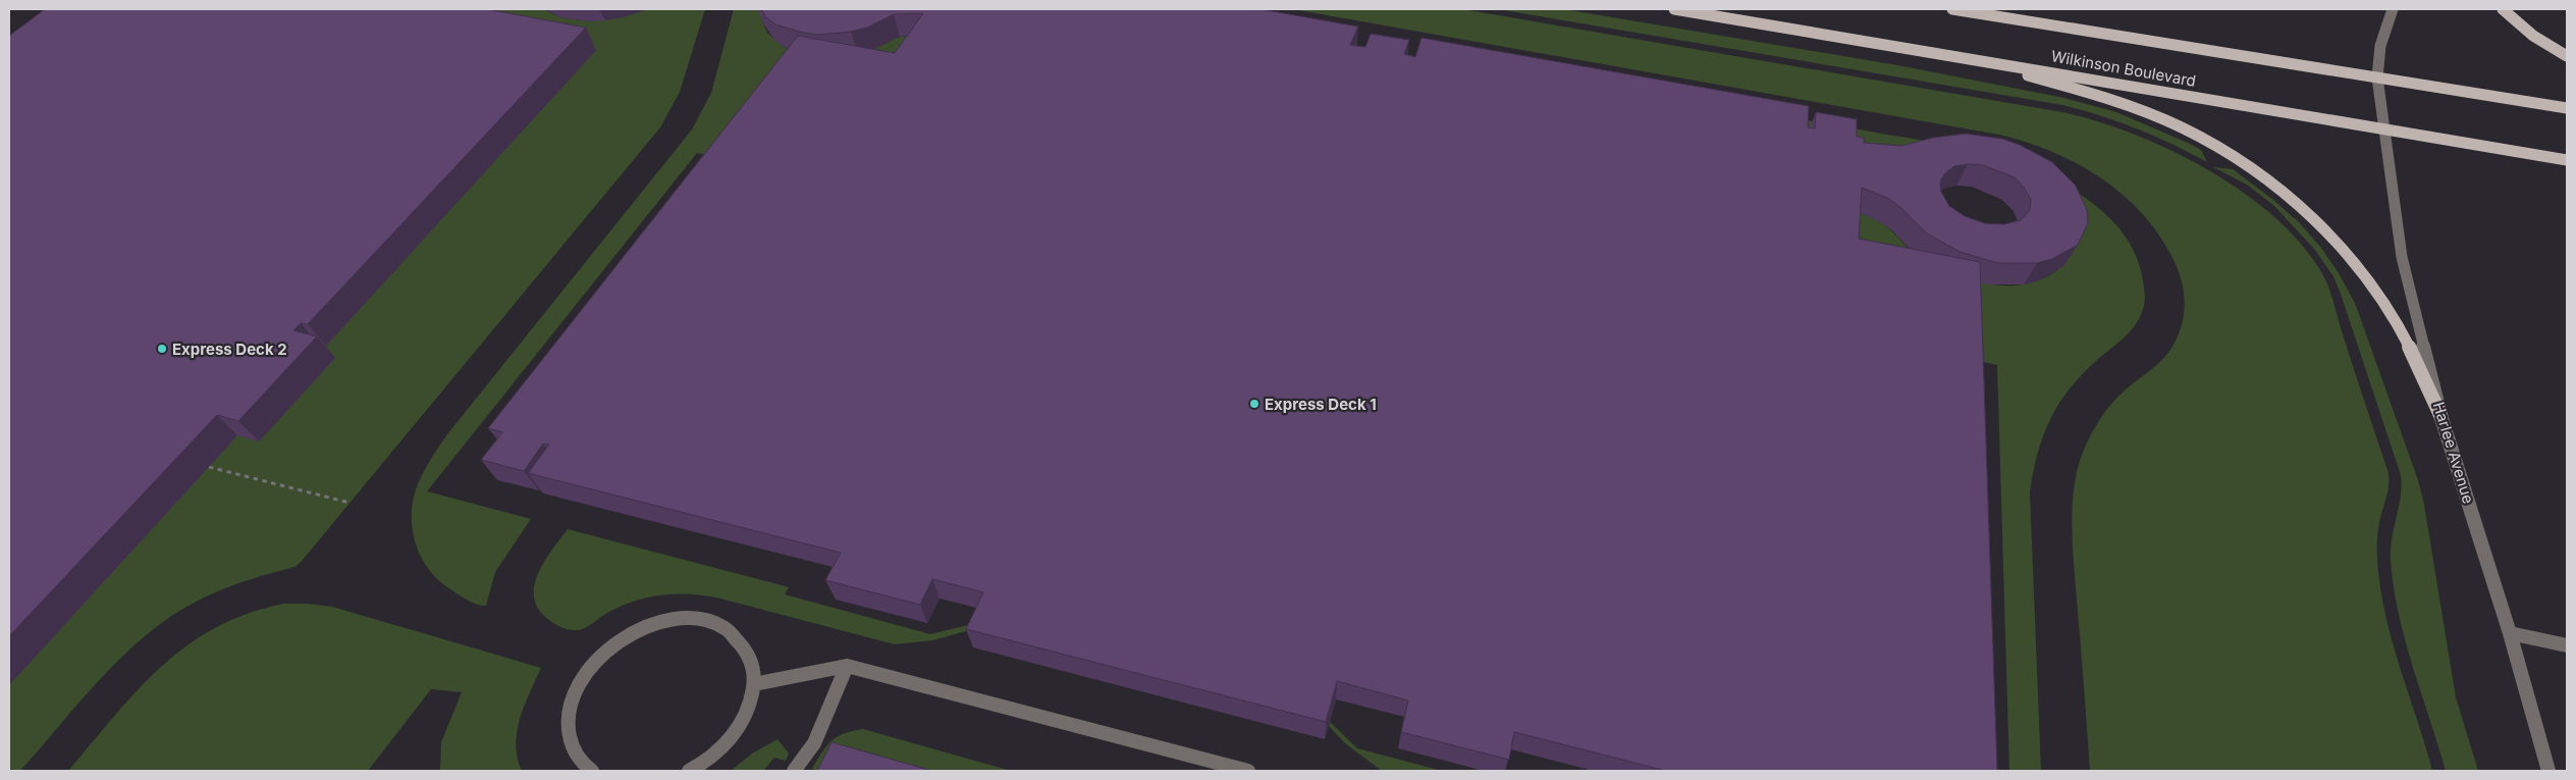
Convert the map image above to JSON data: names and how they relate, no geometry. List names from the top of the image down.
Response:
{
  "streets": {
    "main road": ["Wilkinson Boulevard"],
    "street": ["Harlee Avenue"]
  },
  "crossings": [
    ["Wilkinson Boulevard", "Harlee Avenue"]
  ],
  "places": ["Express Deck 2", "Express Deck 1"]
}
